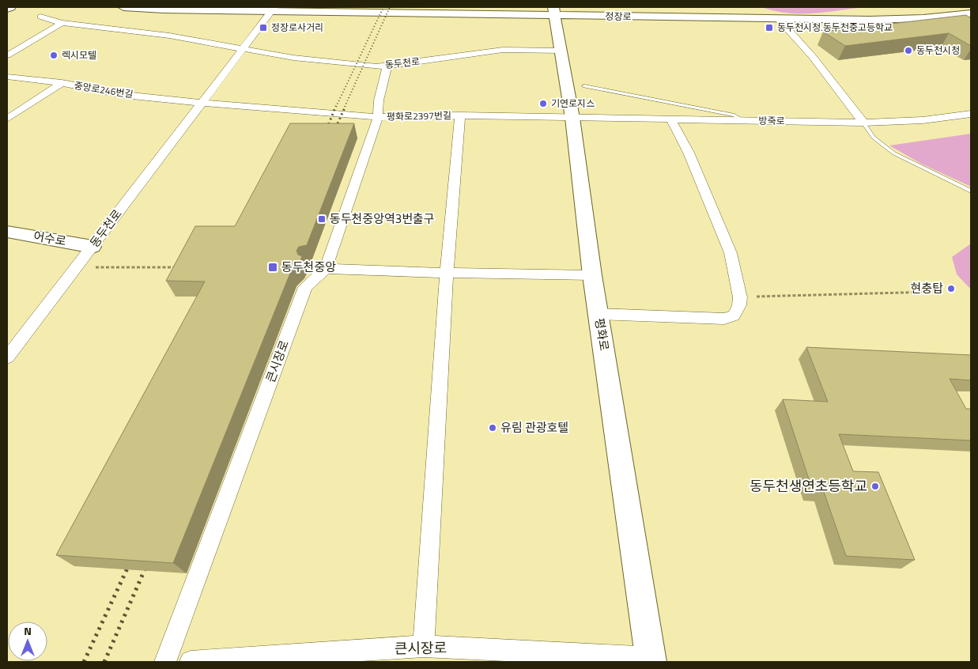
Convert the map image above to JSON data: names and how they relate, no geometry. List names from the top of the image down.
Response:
{
  "streets": {
    "main road": ["어수로"],
    "street": [
      "정장로",
      "동두천로",
      "중앙로246번길",
      "평화로2397번길",
      "방죽로",
      "평화로",
      "큰시장로"
    ]
  },
  "crossings": [
    ["정장로", "동두천로"],
    ["정장로", "평화로"],
    ["동두천로", "중앙로246번길"],
    ["동두천로", "어수로"],
    ["동두천로", "평화로"],
    ["평화로2397번길", "방죽로"],
    ["평화로2397번길", "평화로"],
    ["평화로2397번길", "큰시장로"],
    ["방죽로", "평화로"],
    ["평화로", "큰시장로"]
  ],
  "places": {
    "transit": [
      "정장로사거리",
      "동두천시청.동두천중고등학교",
      "동두천중앙역3번출구",
      "동두천중앙"
    ],
    "other": [
      "동두천시청",
      "렉시모텔",
      "기연로지스",
      "현충탑",
      "유림 관광호텔",
      "동두천생연초등학교"
    ]
  },
  "north": "top"
}
